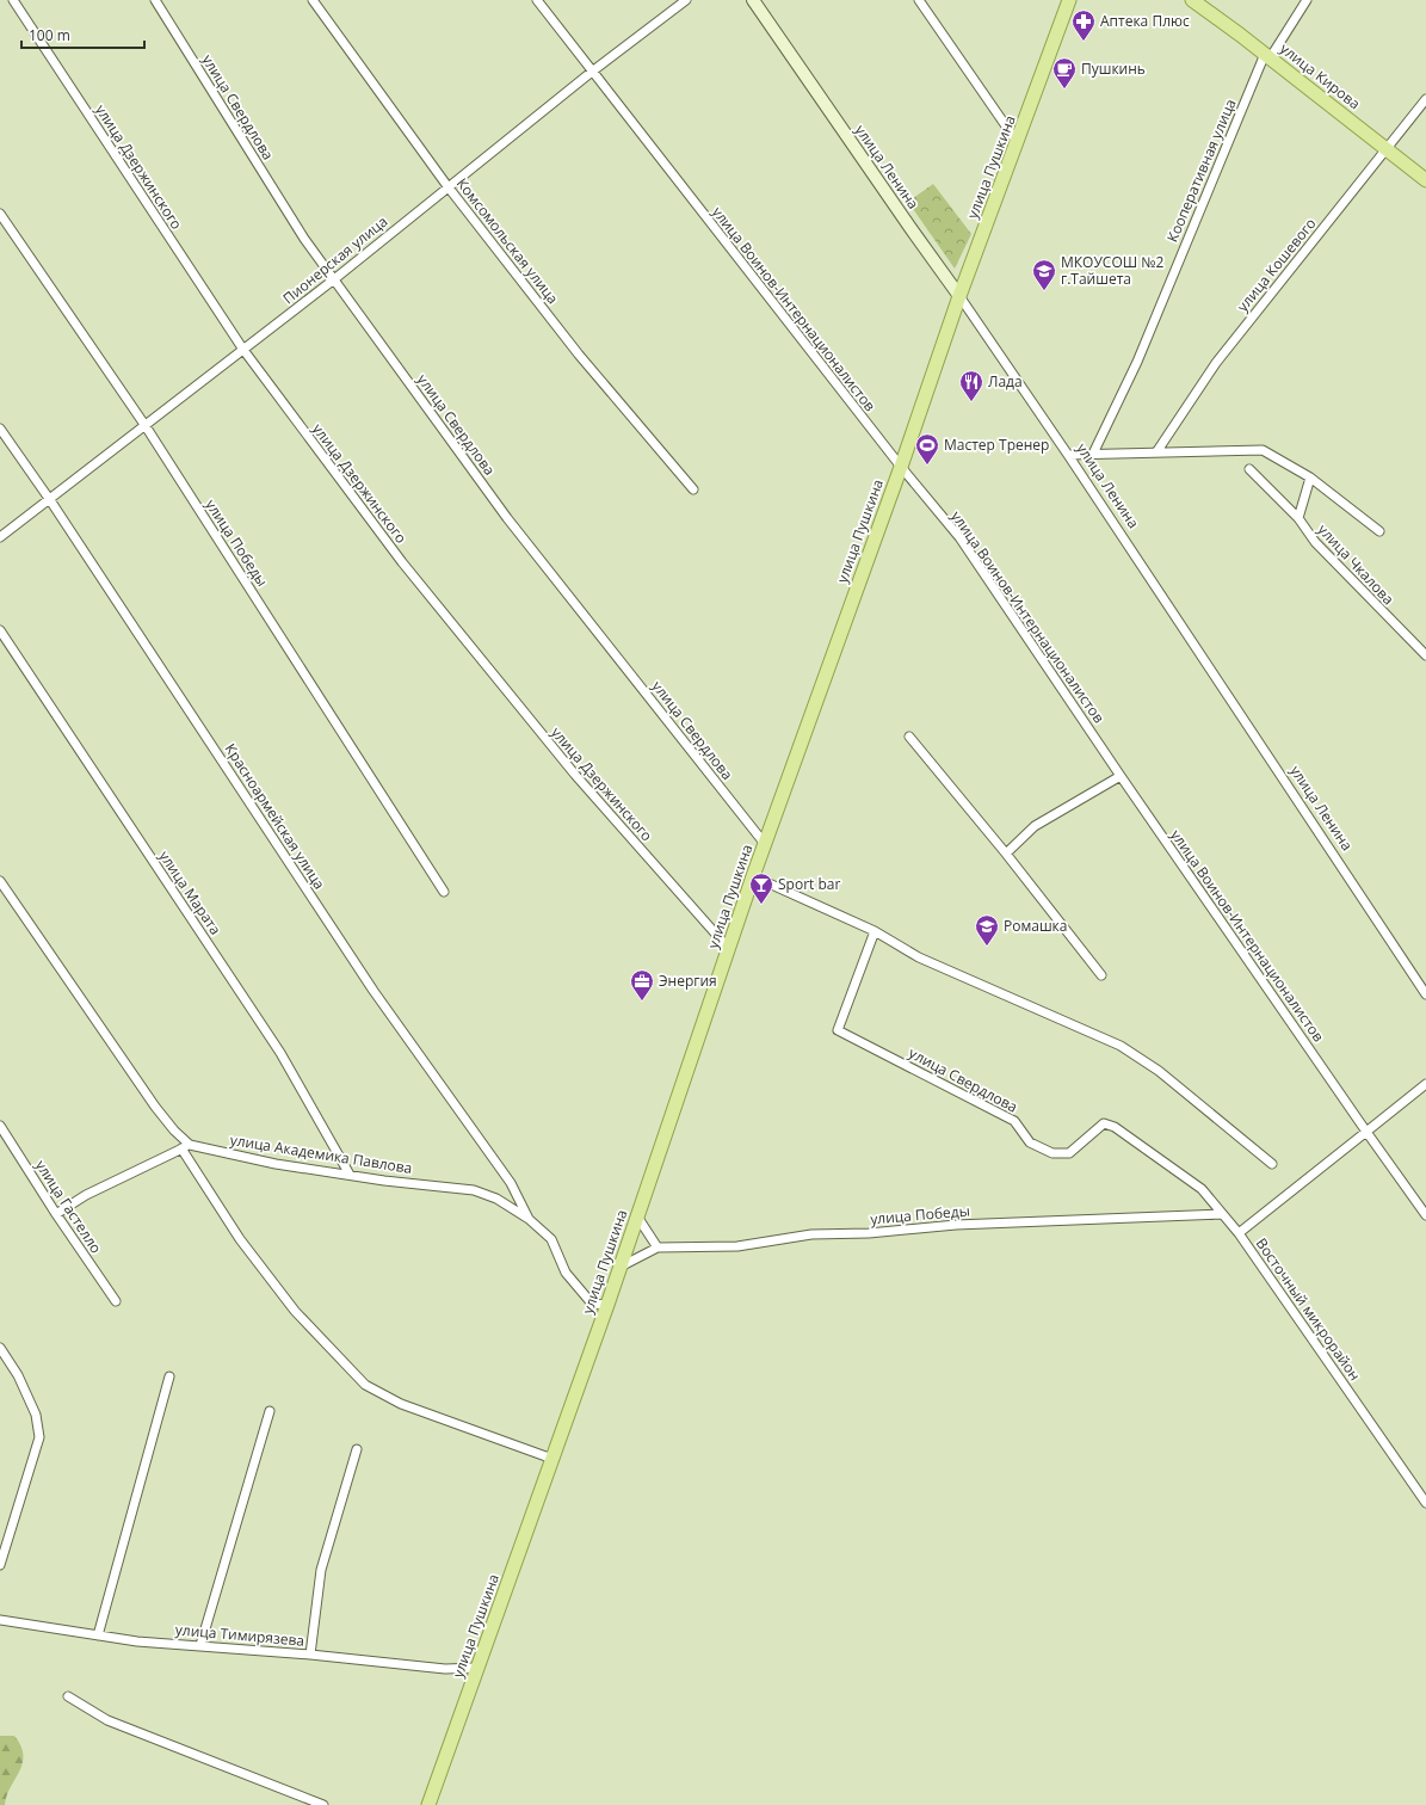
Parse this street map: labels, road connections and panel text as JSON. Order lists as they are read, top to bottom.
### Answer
{
  "streets": {
    "main road": ["улица Кирова", "улица Ленина", "улица Пушкина"],
    "street": [
      "улица Свердлова",
      "улица Дзержинского",
      "Кооперативная улица",
      "Комсомольская улица",
      "Пионерская улица",
      "улица Кошевого",
      "улица Воинов-Интернационалистов",
      "улица Победы",
      "улица Чкалова",
      "Красноармейская улица",
      "улица Марата",
      "улица Академика Павлова",
      "улица Гастелло",
      "Восточный микрорайон",
      "улица Тимирязева"
    ]
  },
  "crossings": [
    ["улица Кирова", "Кооперативная улица"],
    ["улица Кирова", "улица Кошевого"],
    ["улица Свердлова", "улица Пушкина"],
    ["улица Свердлова", "Пионерская улица"],
    ["улица Свердлова", "улица Победы"],
    ["улица Свердлова", "Восточный микрорайон"],
    ["улица Дзержинского", "улица Пушкина"],
    ["улица Дзержинского", "Пионерская улица"],
    ["улица Ленина", "улица Пушкина"],
    ["улица Пушкина", "улица Воинов-Интернационалистов"],
    ["улица Пушкина", "улица Академика Павлова"],
    ["улица Пушкина", "улица Тимирязева"],
    ["Комсомольская улица", "Пионерская улица"],
    ["Пионерская улица", "улица Воинов-Интернационалистов"],
    ["Пионерская улица", "улица Победы"],
    ["Пионерская улица", "Красноармейская улица"],
    ["улица Воинов-Интернационалистов", "Восточный микрорайон"],
    ["Красноармейская улица", "улица Академика Павлова"],
    ["улица Марата", "улица Академика Павлова"]
  ],
  "places": {
    "pharmacy": ["Аптека Плюс"],
    "cafe": ["Пушкинь"],
    "school or university": ["МКОУСОШ №2 г.Тайшета", "Ромашка"],
    "restaurant": ["Лада"],
    "sports": ["Мастер Тренер"],
    "bar": ["Sport bar"],
    "office": ["Энергия"]
  },
  "scale_bar": "100 m"
}
